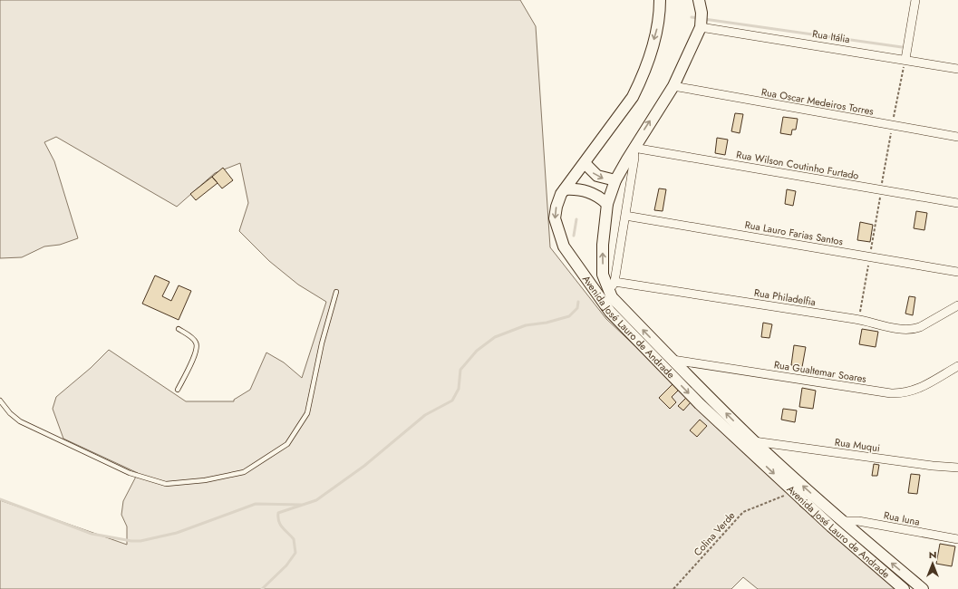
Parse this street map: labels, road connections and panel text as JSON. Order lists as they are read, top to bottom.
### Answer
{
  "streets": {
    "street": [
      "Rua Itália",
      "Rua Oscar Medeiros Torres",
      "Rua Wilson Coutinho Furtado",
      "Rua Lauro Farias Santos",
      "Rua Philadelfia",
      "Avenida José Lauro de Andrade",
      "Rua Gualtemar Soares",
      "Rua Muqui",
      "Rua Iuna"
    ],
    "path": ["Colina Verde"]
  },
  "crossings": [
    ["Rua Itália", "Avenida José Lauro de Andrade"],
    ["Rua Oscar Medeiros Torres", "Avenida José Lauro de Andrade"],
    ["Rua Wilson Coutinho Furtado", "Avenida José Lauro de Andrade"],
    ["Avenida José Lauro de Andrade", "Rua Gualtemar Soares"],
    ["Avenida José Lauro de Andrade", "Rua Muqui"],
    ["Avenida José Lauro de Andrade", "Rua Iuna"],
    ["Avenida José Lauro de Andrade", "Colina Verde"]
  ],
  "north": "top"
}
